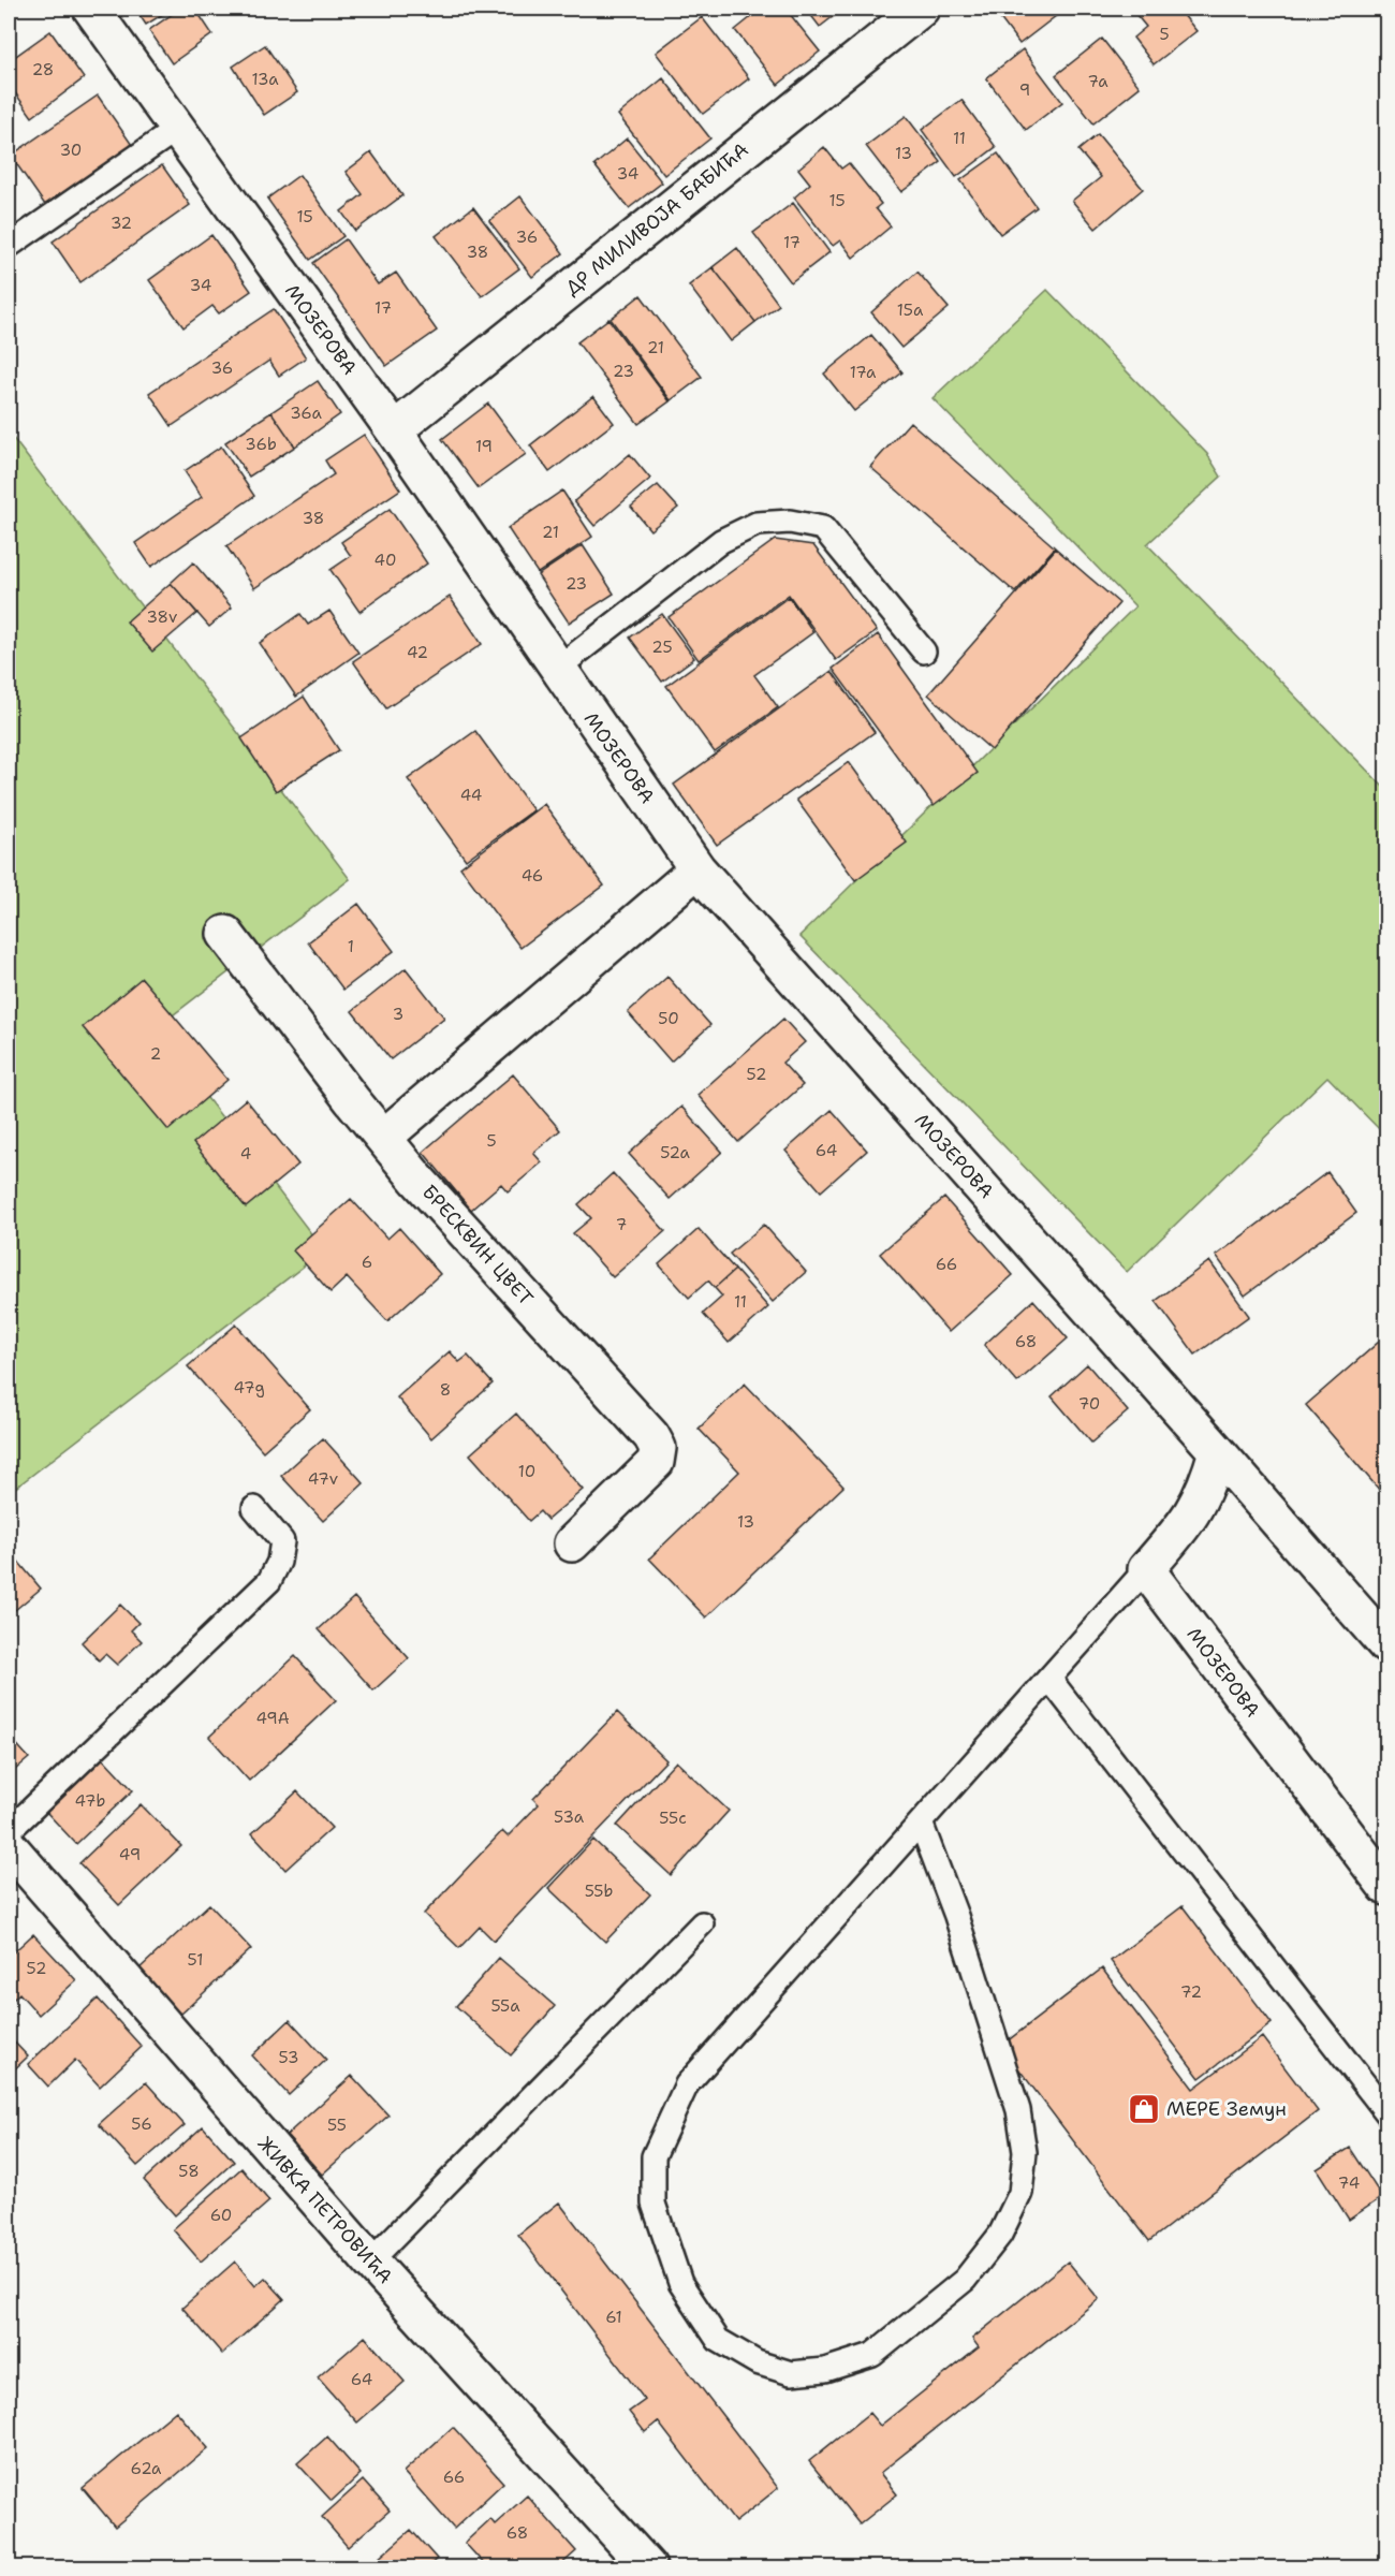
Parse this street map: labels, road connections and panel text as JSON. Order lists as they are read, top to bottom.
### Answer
{
  "streets": {
    "street": [
      "ДР МИЛИВОЈА БАБИЋА",
      "МОЗЕРОВА",
      "БРЕСКВИН ЦВЕТ",
      "ЖИВКА ПЕТРОВИЋА"
    ]
  },
  "crossings": [
    ["ДР МИЛИВОЈА БАБИЋА", "МОЗЕРОВА"]
  ],
  "places": {
    "shop": ["МЕРЕ Земун"]
  },
  "house_numbers": [
    "5",
    "28",
    "13a",
    "7a",
    "9",
    "11",
    "30",
    "13",
    "34",
    "15",
    "15",
    "32",
    "36",
    "17",
    "38",
    "34",
    "17",
    "15a",
    "21",
    "36",
    "23",
    "17a",
    "36a",
    "36b",
    "19",
    "38",
    "21",
    "40",
    "23",
    "38v",
    "25",
    "42",
    "44",
    "46",
    "1",
    "3",
    "50",
    "2",
    "52",
    "5",
    "64",
    "52a",
    "4",
    "7",
    "6",
    "66",
    "11",
    "68",
    "47g",
    "8",
    "70",
    "10",
    "47v",
    "13",
    "49A",
    "47b",
    "53a",
    "55c",
    "49",
    "55b",
    "51",
    "52",
    "72",
    "55a",
    "53",
    "56",
    "55",
    "58",
    "74",
    "60",
    "61",
    "64",
    "62a",
    "66",
    "68"
  ]
}
